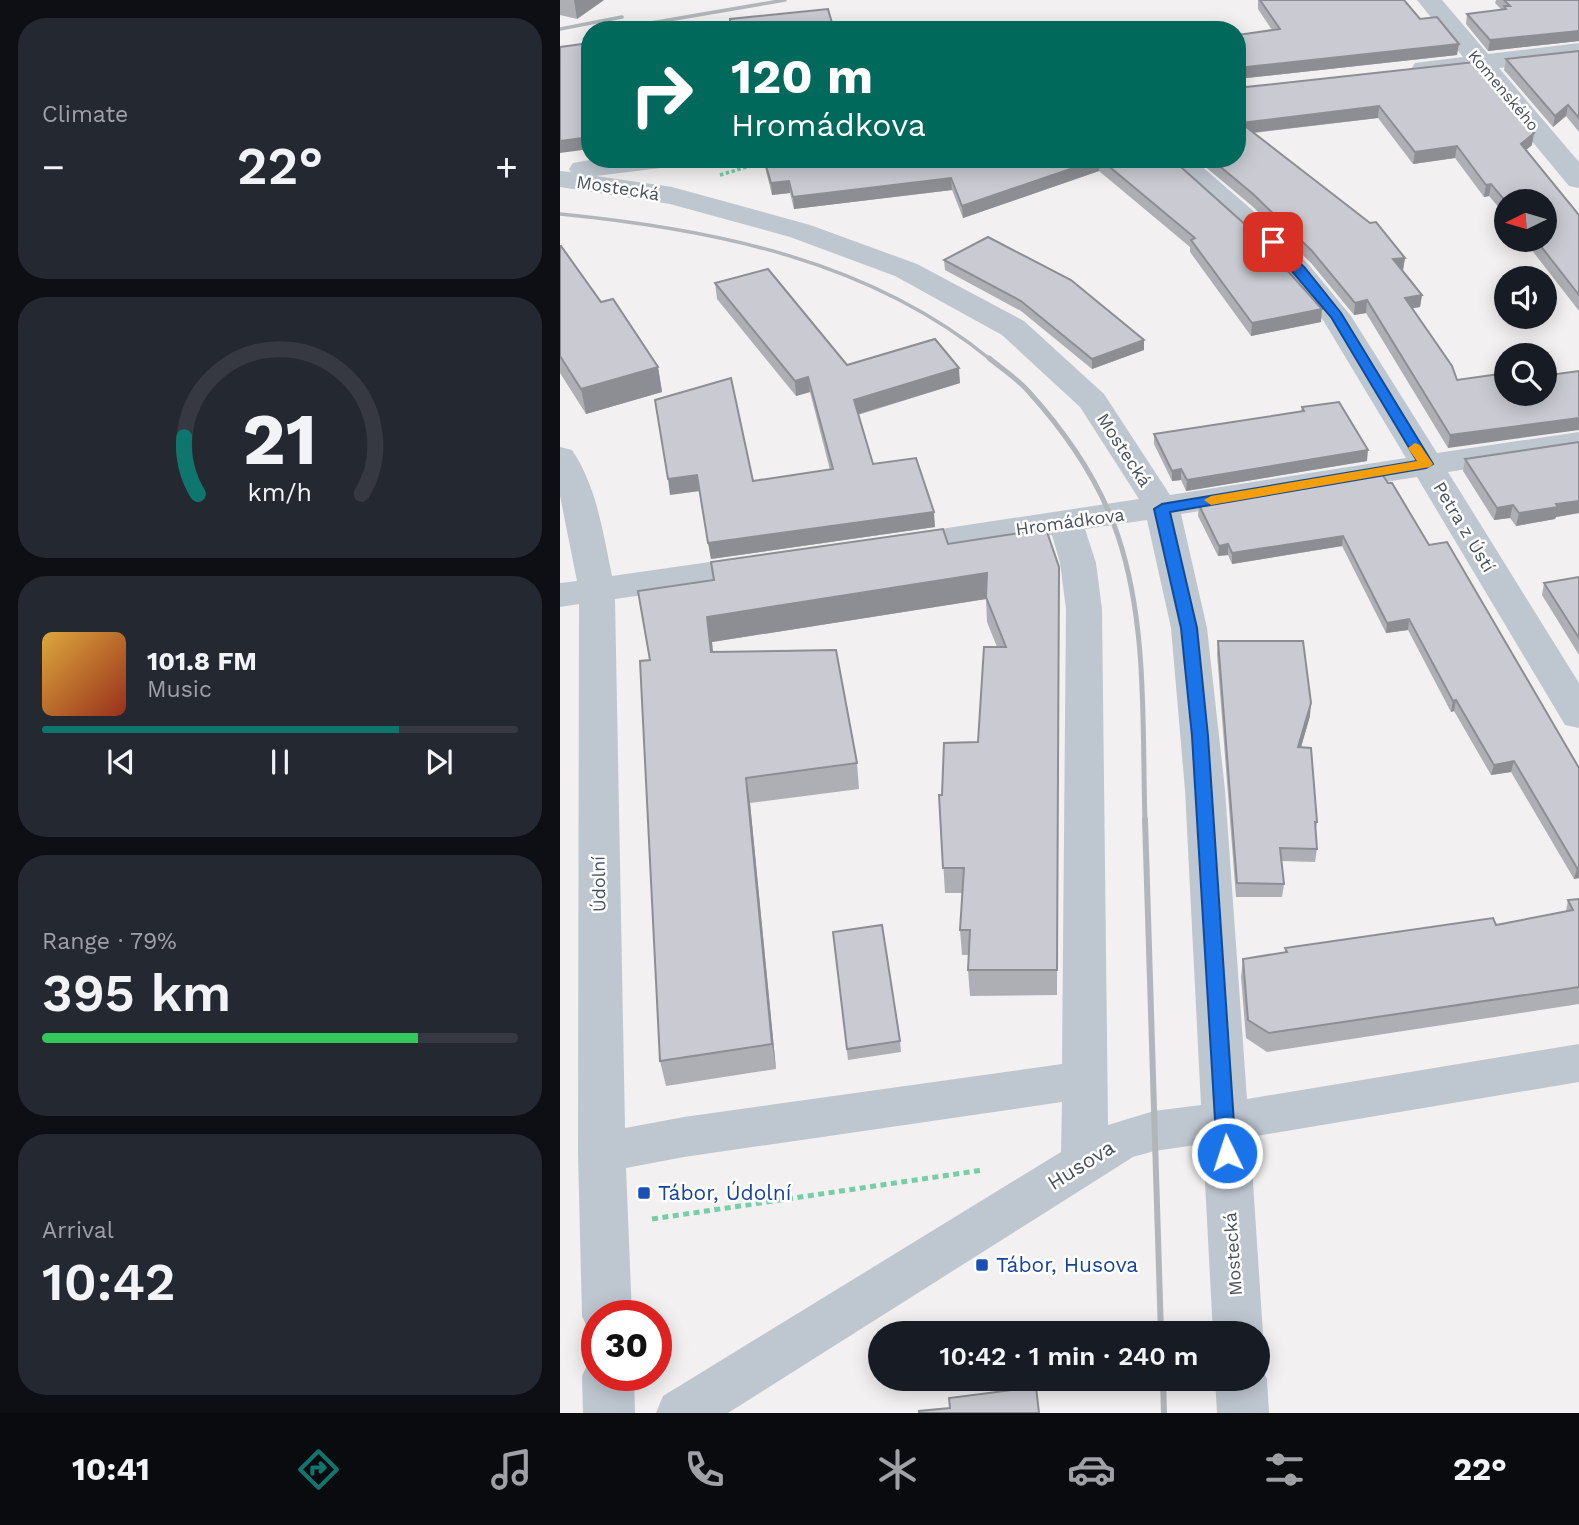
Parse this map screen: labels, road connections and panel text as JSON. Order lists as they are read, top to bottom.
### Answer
{
  "streets": {
    "street": [
      "Komenského",
      "Mostecká",
      "Hromádkova",
      "Petra z Ústí",
      "Údolní",
      "Husova"
    ]
  },
  "crossings": [
    ["Mostecká", "Hromádkova"],
    ["Mostecká", "Husova"],
    ["Hromádkova", "Petra z Ústí"]
  ],
  "places": {
    "transit": ["Tábor, Údolní", "Tábor, Husova"]
  },
  "north": "left",
  "page": {
    "tile": [
      "Climate",
      ["Range · 79%", "395 km"],
      ["Arrival", "10:42"]
    ],
    "turn": ["120 m", "Hromádkova"],
    "heat": ["−", "22°", "+"],
    "song": ["101.8 FM", "Music"],
    "limit": "30",
    "trip": "10:42 · 1 min · 240 m",
    "tabs": ["10:41", "22°"],
    "gauge": ["21", "km/h"]
  }
}
